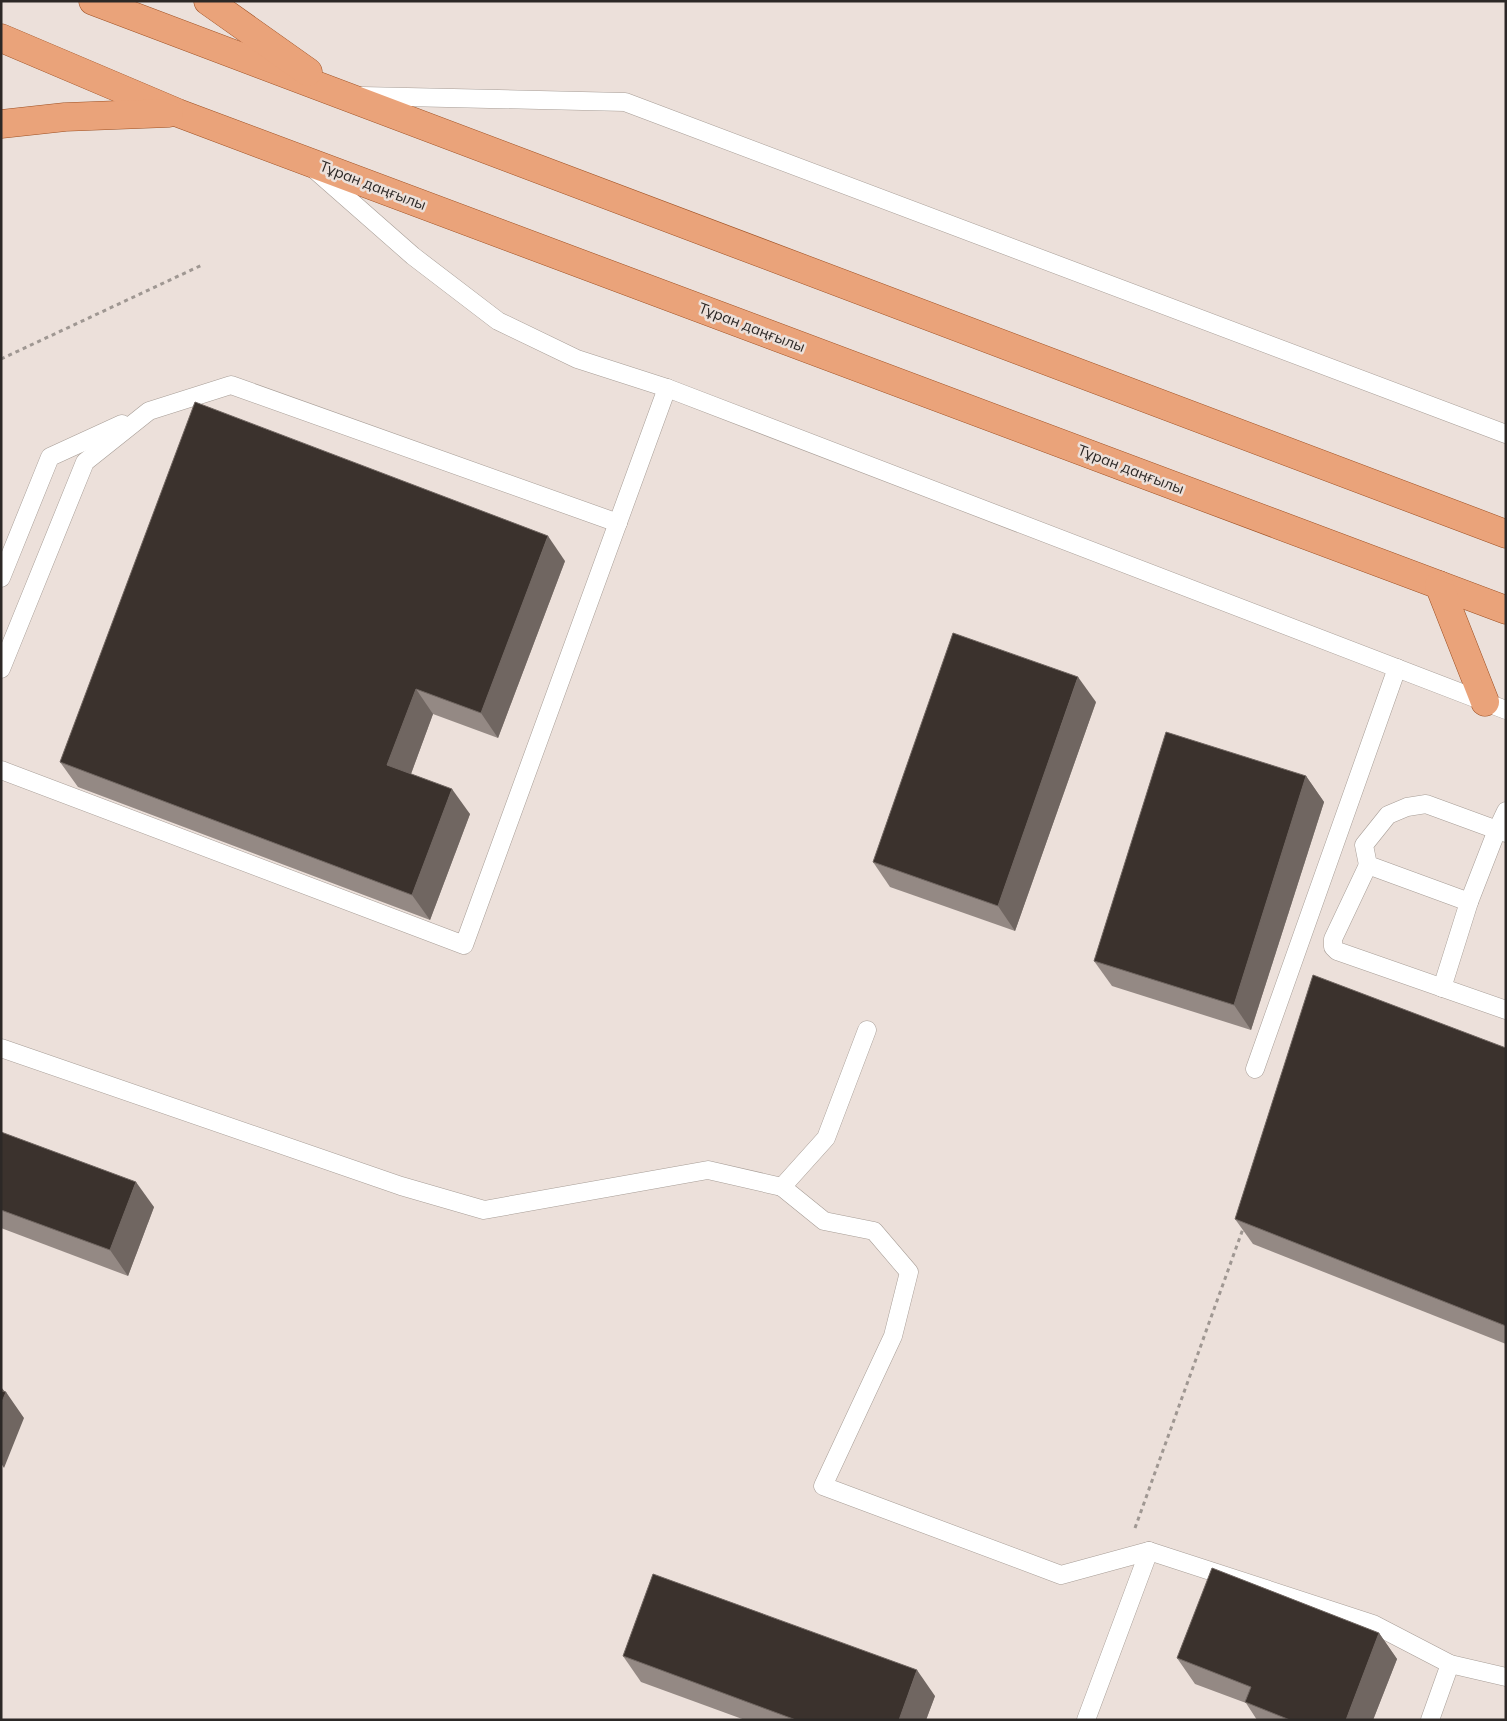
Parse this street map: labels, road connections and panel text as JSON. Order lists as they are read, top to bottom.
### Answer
{
  "streets": {
    "main road": ["Тұран даңғылы"]
  }
}
